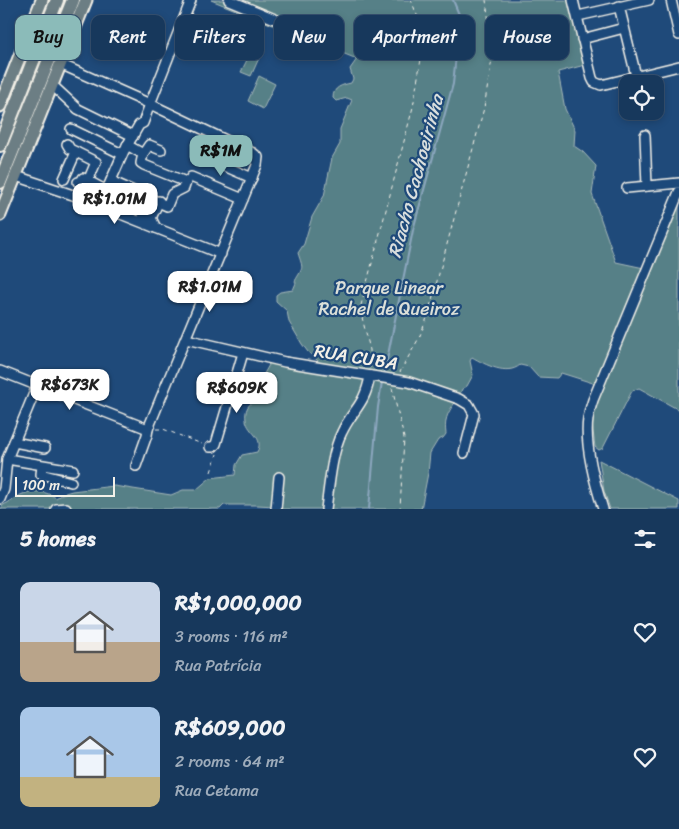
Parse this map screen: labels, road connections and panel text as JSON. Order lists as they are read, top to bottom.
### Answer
{
  "streets": {
    "street": ["RUA CUBA"]
  },
  "water": ["Riacho Cachoeirinha"],
  "parks": ["Parque Linear Rachel de Queiroz"],
  "scale_bar": "100 m",
  "page": {
    "chip": [
      "Buy",
      "Rent",
      "Filters",
      "New",
      "Apartment",
      "House"
    ],
    "price": [
      "R$1M",
      "R$1.01M",
      "R$1.01M",
      "R$673K",
      "R$609K"
    ],
    "scale": "100 m",
    "heading": "5 homes",
    "list": [
      {
        "name": "R$1,000,000",
        "note": "3 rooms · 116 m² · Rua Patrícia"
      },
      {
        "name": "R$609,000",
        "note": "2 rooms · 64 m² · Rua Cetama"
      }
    ]
  }
}
